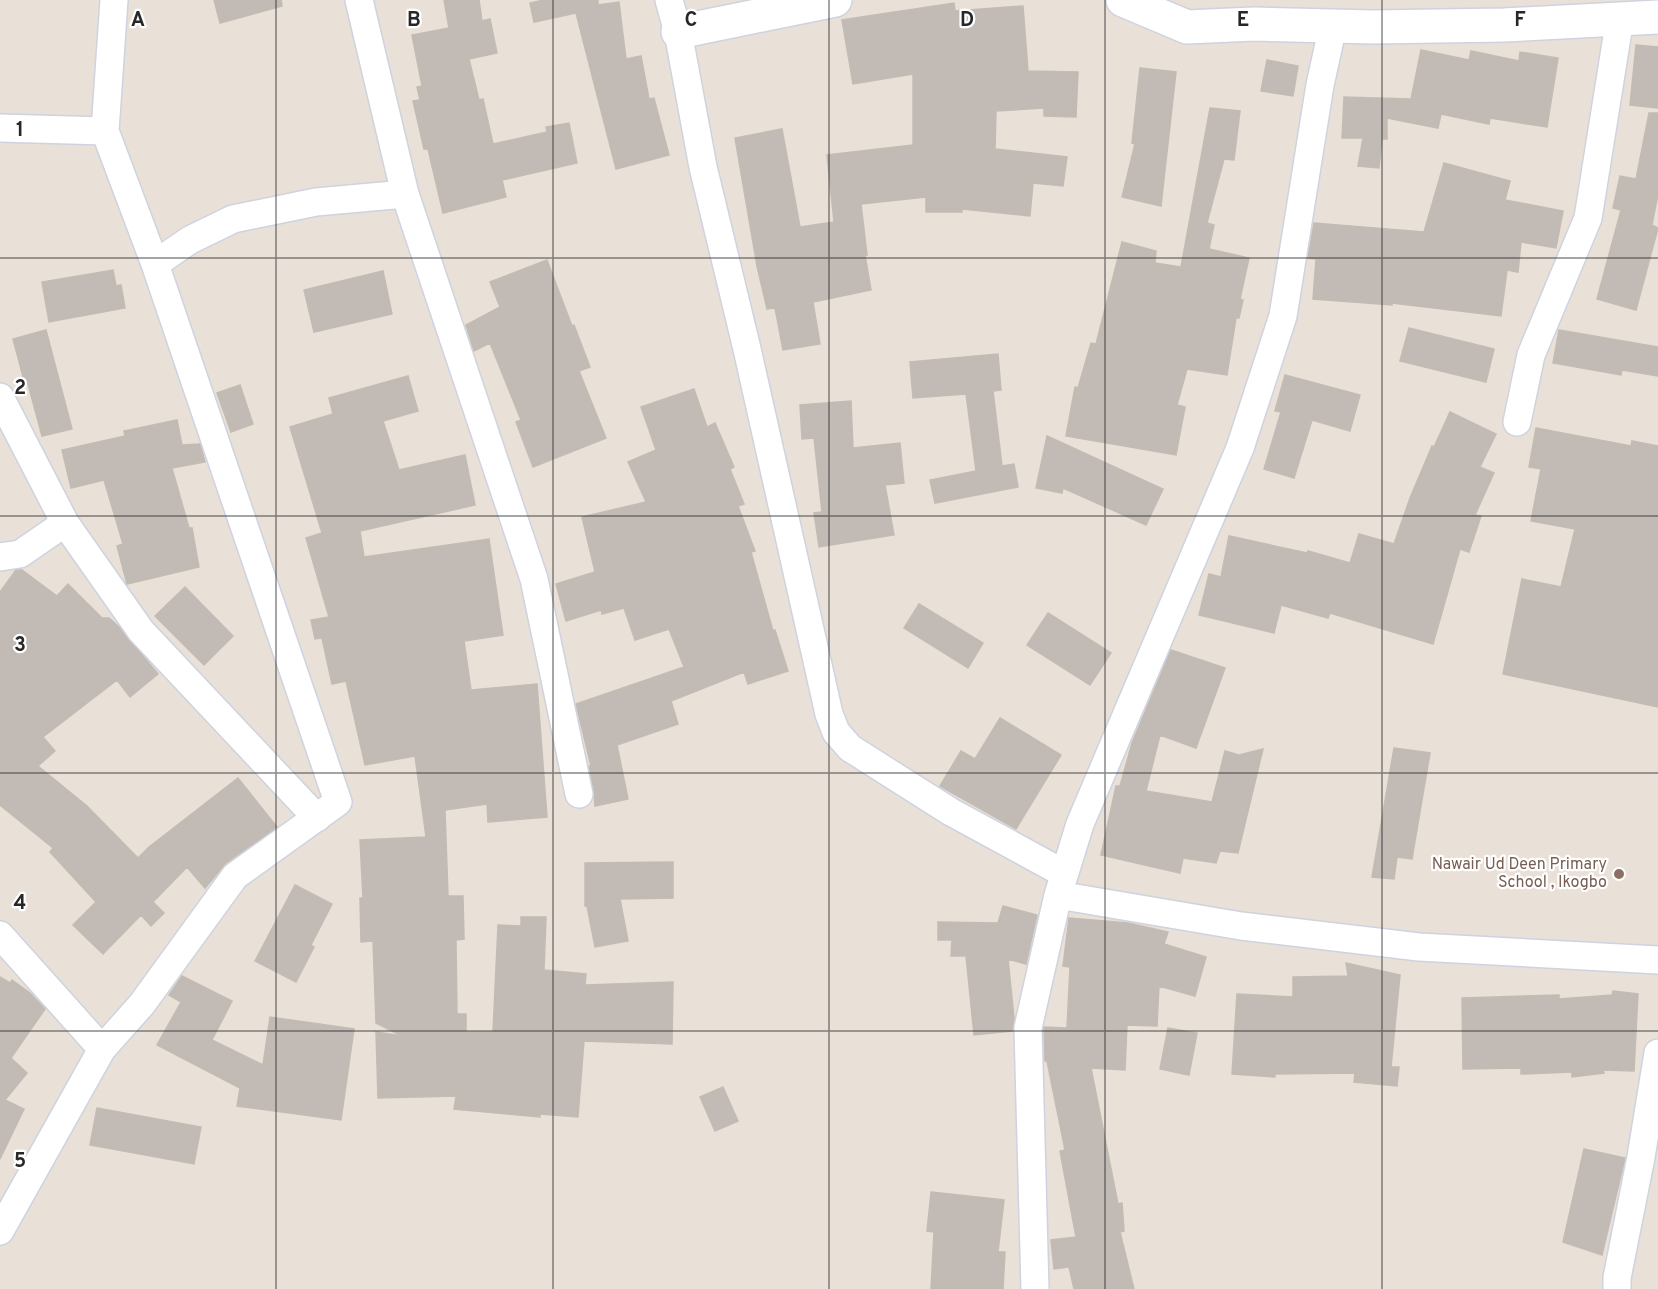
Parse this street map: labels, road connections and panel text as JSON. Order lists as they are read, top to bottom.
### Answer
{
  "places": ["Nawair Ud Deen Primary School , Ikogbo"],
  "grid": {
    "columns": [
      "A",
      "B",
      "C",
      "D",
      "E",
      "F"
    ],
    "rows": [
      "1",
      "2",
      "3",
      "4",
      "5"
    ]
  }
}
